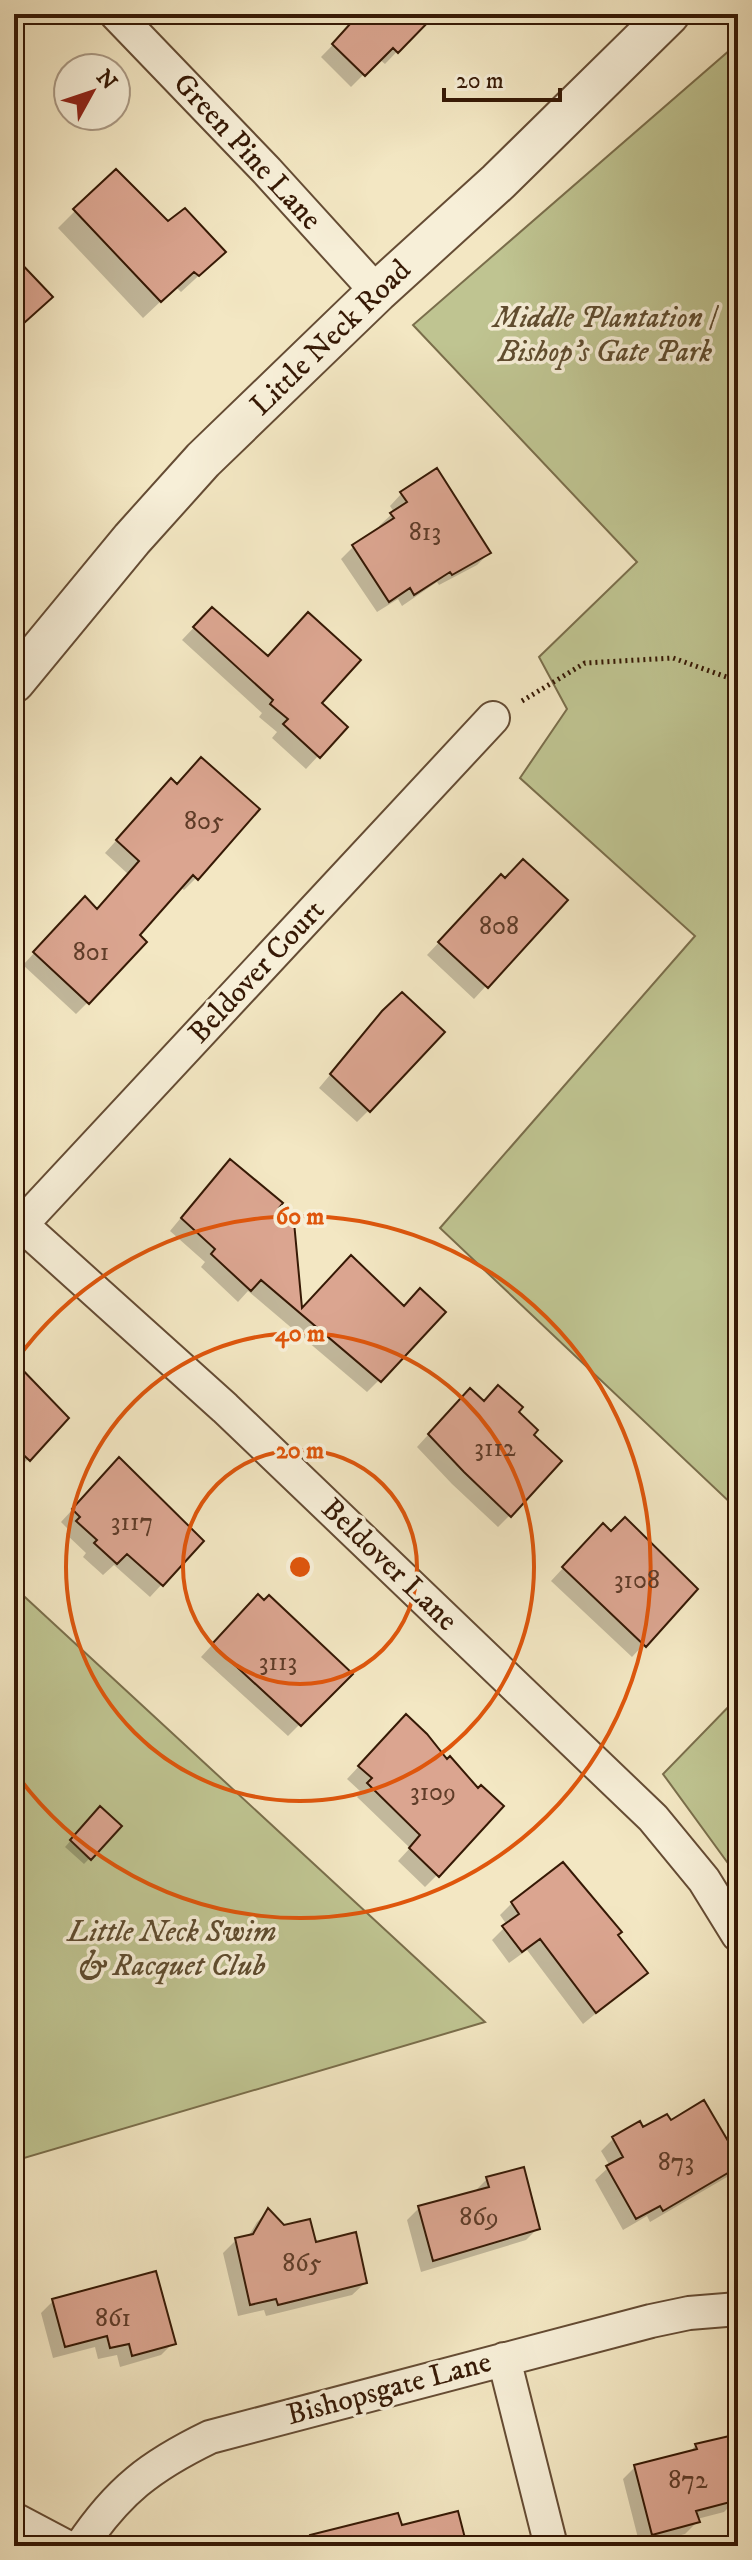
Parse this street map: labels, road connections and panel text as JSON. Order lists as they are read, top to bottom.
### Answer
{
  "streets": {
    "street": [
      "Green Pine Lane",
      "Little Neck Road",
      "Beldover Court",
      "Beldover Lane",
      "Bishopsgate Lane"
    ]
  },
  "crossings": [
    ["Green Pine Lane", "Little Neck Road"],
    ["Beldover Court", "Beldover Lane"]
  ],
  "parks": ["Middle Plantation / Bishop's Gate Park", "Little Neck Swim & Racquet Club"],
  "house_numbers": [
    "813",
    "805",
    "808",
    "801",
    "3112",
    "3117",
    "3108",
    "3113",
    "3109",
    "873",
    "869",
    "865",
    "861",
    "872"
  ],
  "scale_bar": "20 m",
  "north": "top right",
  "rings": ["60 m", "40 m", "20 m"]
}
